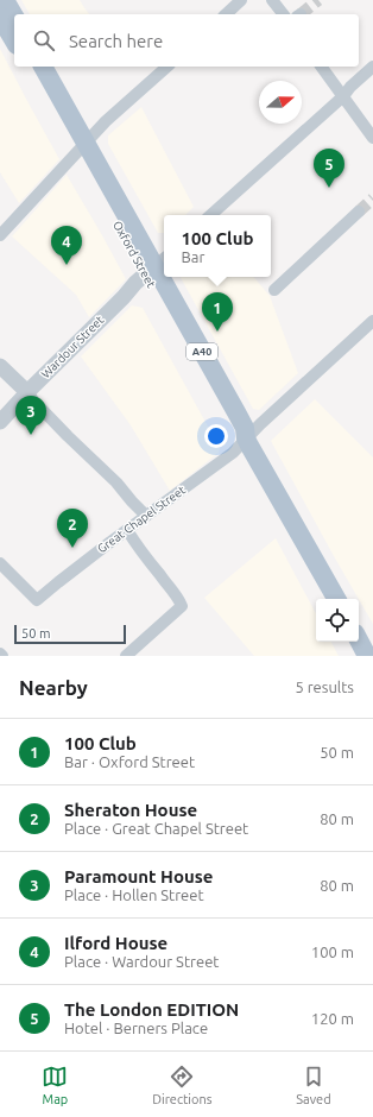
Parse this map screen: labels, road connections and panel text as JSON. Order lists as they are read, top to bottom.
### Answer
{
  "streets": {
    "main road": ["Oxford Street", "A40"],
    "street": ["Wardour Street", "Great Chapel Street"]
  },
  "crossings": [
    ["Oxford Street", "Wardour Street"],
    ["Oxford Street", "Great Chapel Street"]
  ],
  "scale_bar": "50 m",
  "north": "right",
  "page": {
    "search": "Search here",
    "pins": [
      "5",
      "4",
      "1",
      "3",
      "2"
    ],
    "popup": ["100 Club", "Bar"],
    "scale": "50 m",
    "heading": ["Nearby", "5 results"],
    "list": [
      {
        "mark": "1",
        "name": "100 Club",
        "note": "Bar · Oxford Street",
        "value": "50 m"
      },
      {
        "mark": "2",
        "name": "Sheraton House",
        "note": "Place · Great Chapel Street",
        "value": "80 m"
      },
      {
        "mark": "3",
        "name": "Paramount House",
        "note": "Place · Hollen Street",
        "value": "80 m"
      },
      {
        "mark": "4",
        "name": "Ilford House",
        "note": "Place · Wardour Street",
        "value": "100 m"
      },
      {
        "mark": "5",
        "name": "The London EDITION",
        "note": "Hotel · Berners Place",
        "value": "120 m"
      }
    ],
    "nav": ["Map", "Directions", "Saved"]
  }
}
